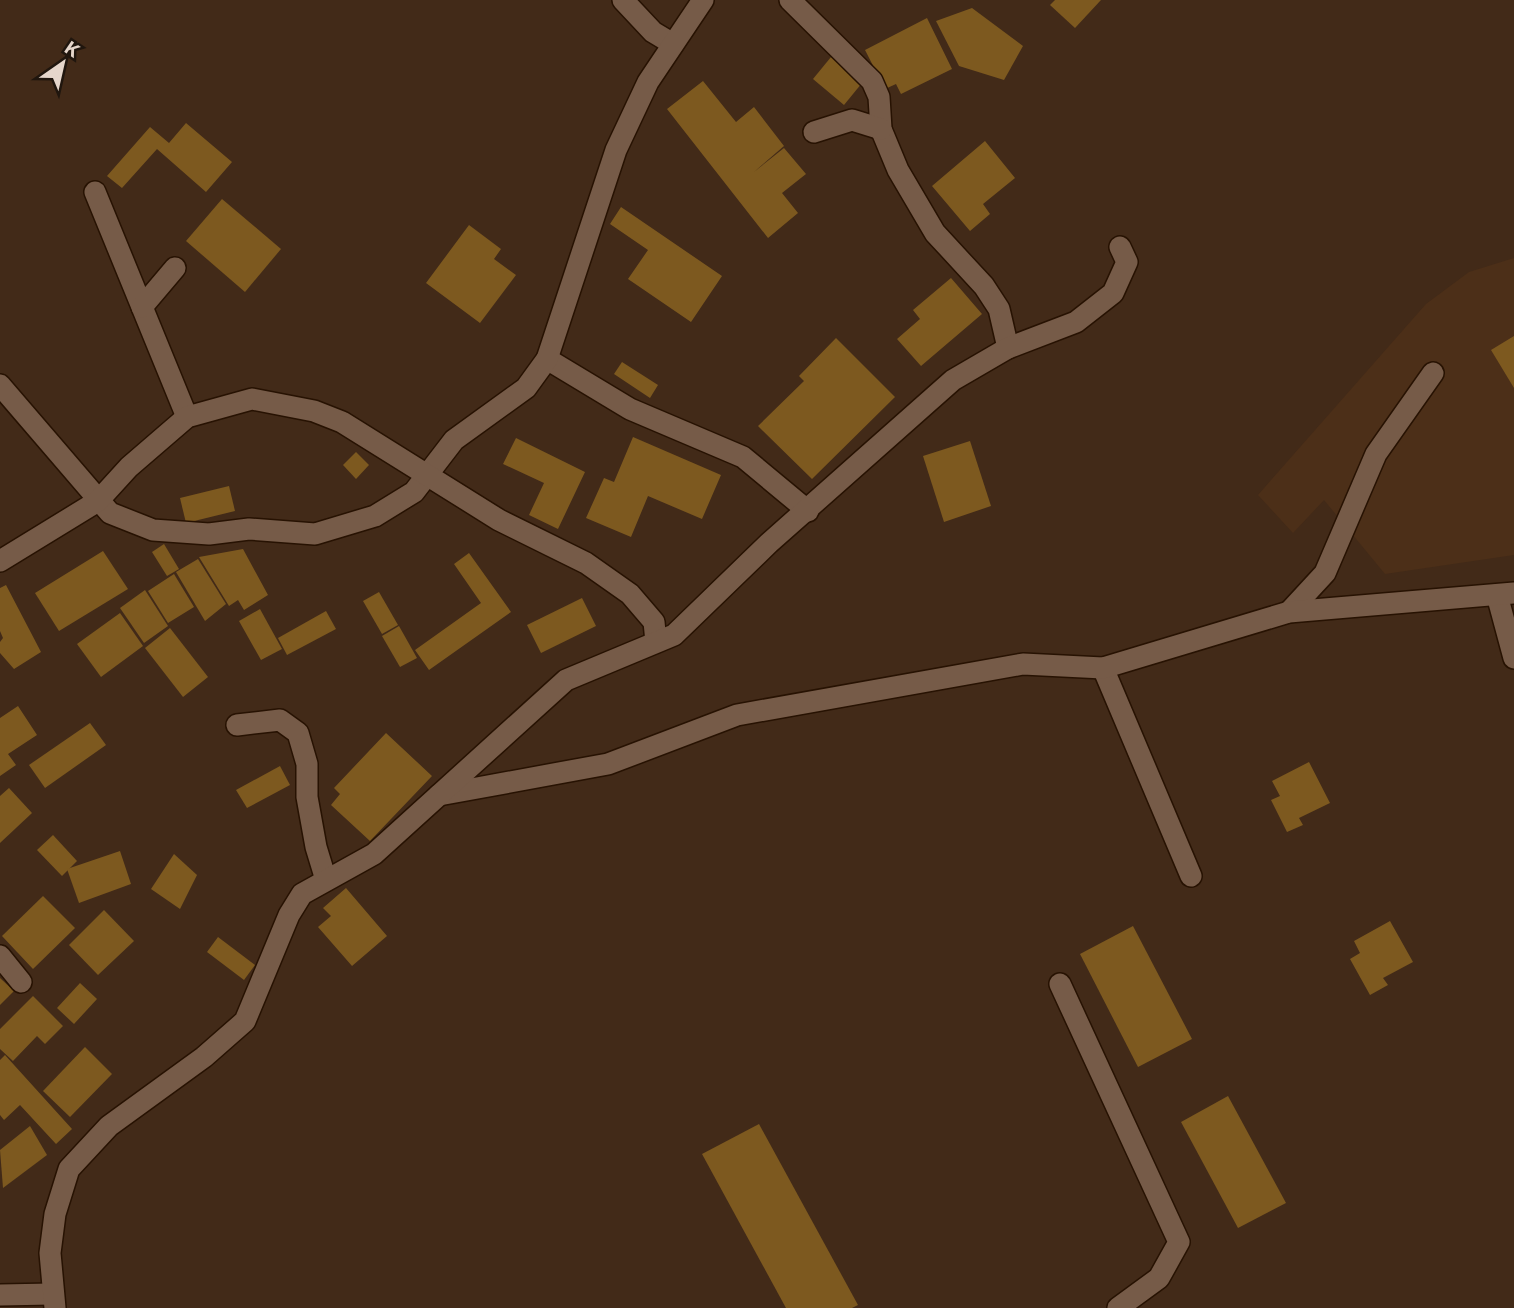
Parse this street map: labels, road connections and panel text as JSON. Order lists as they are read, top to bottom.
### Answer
{
  "north": "top right"
}
